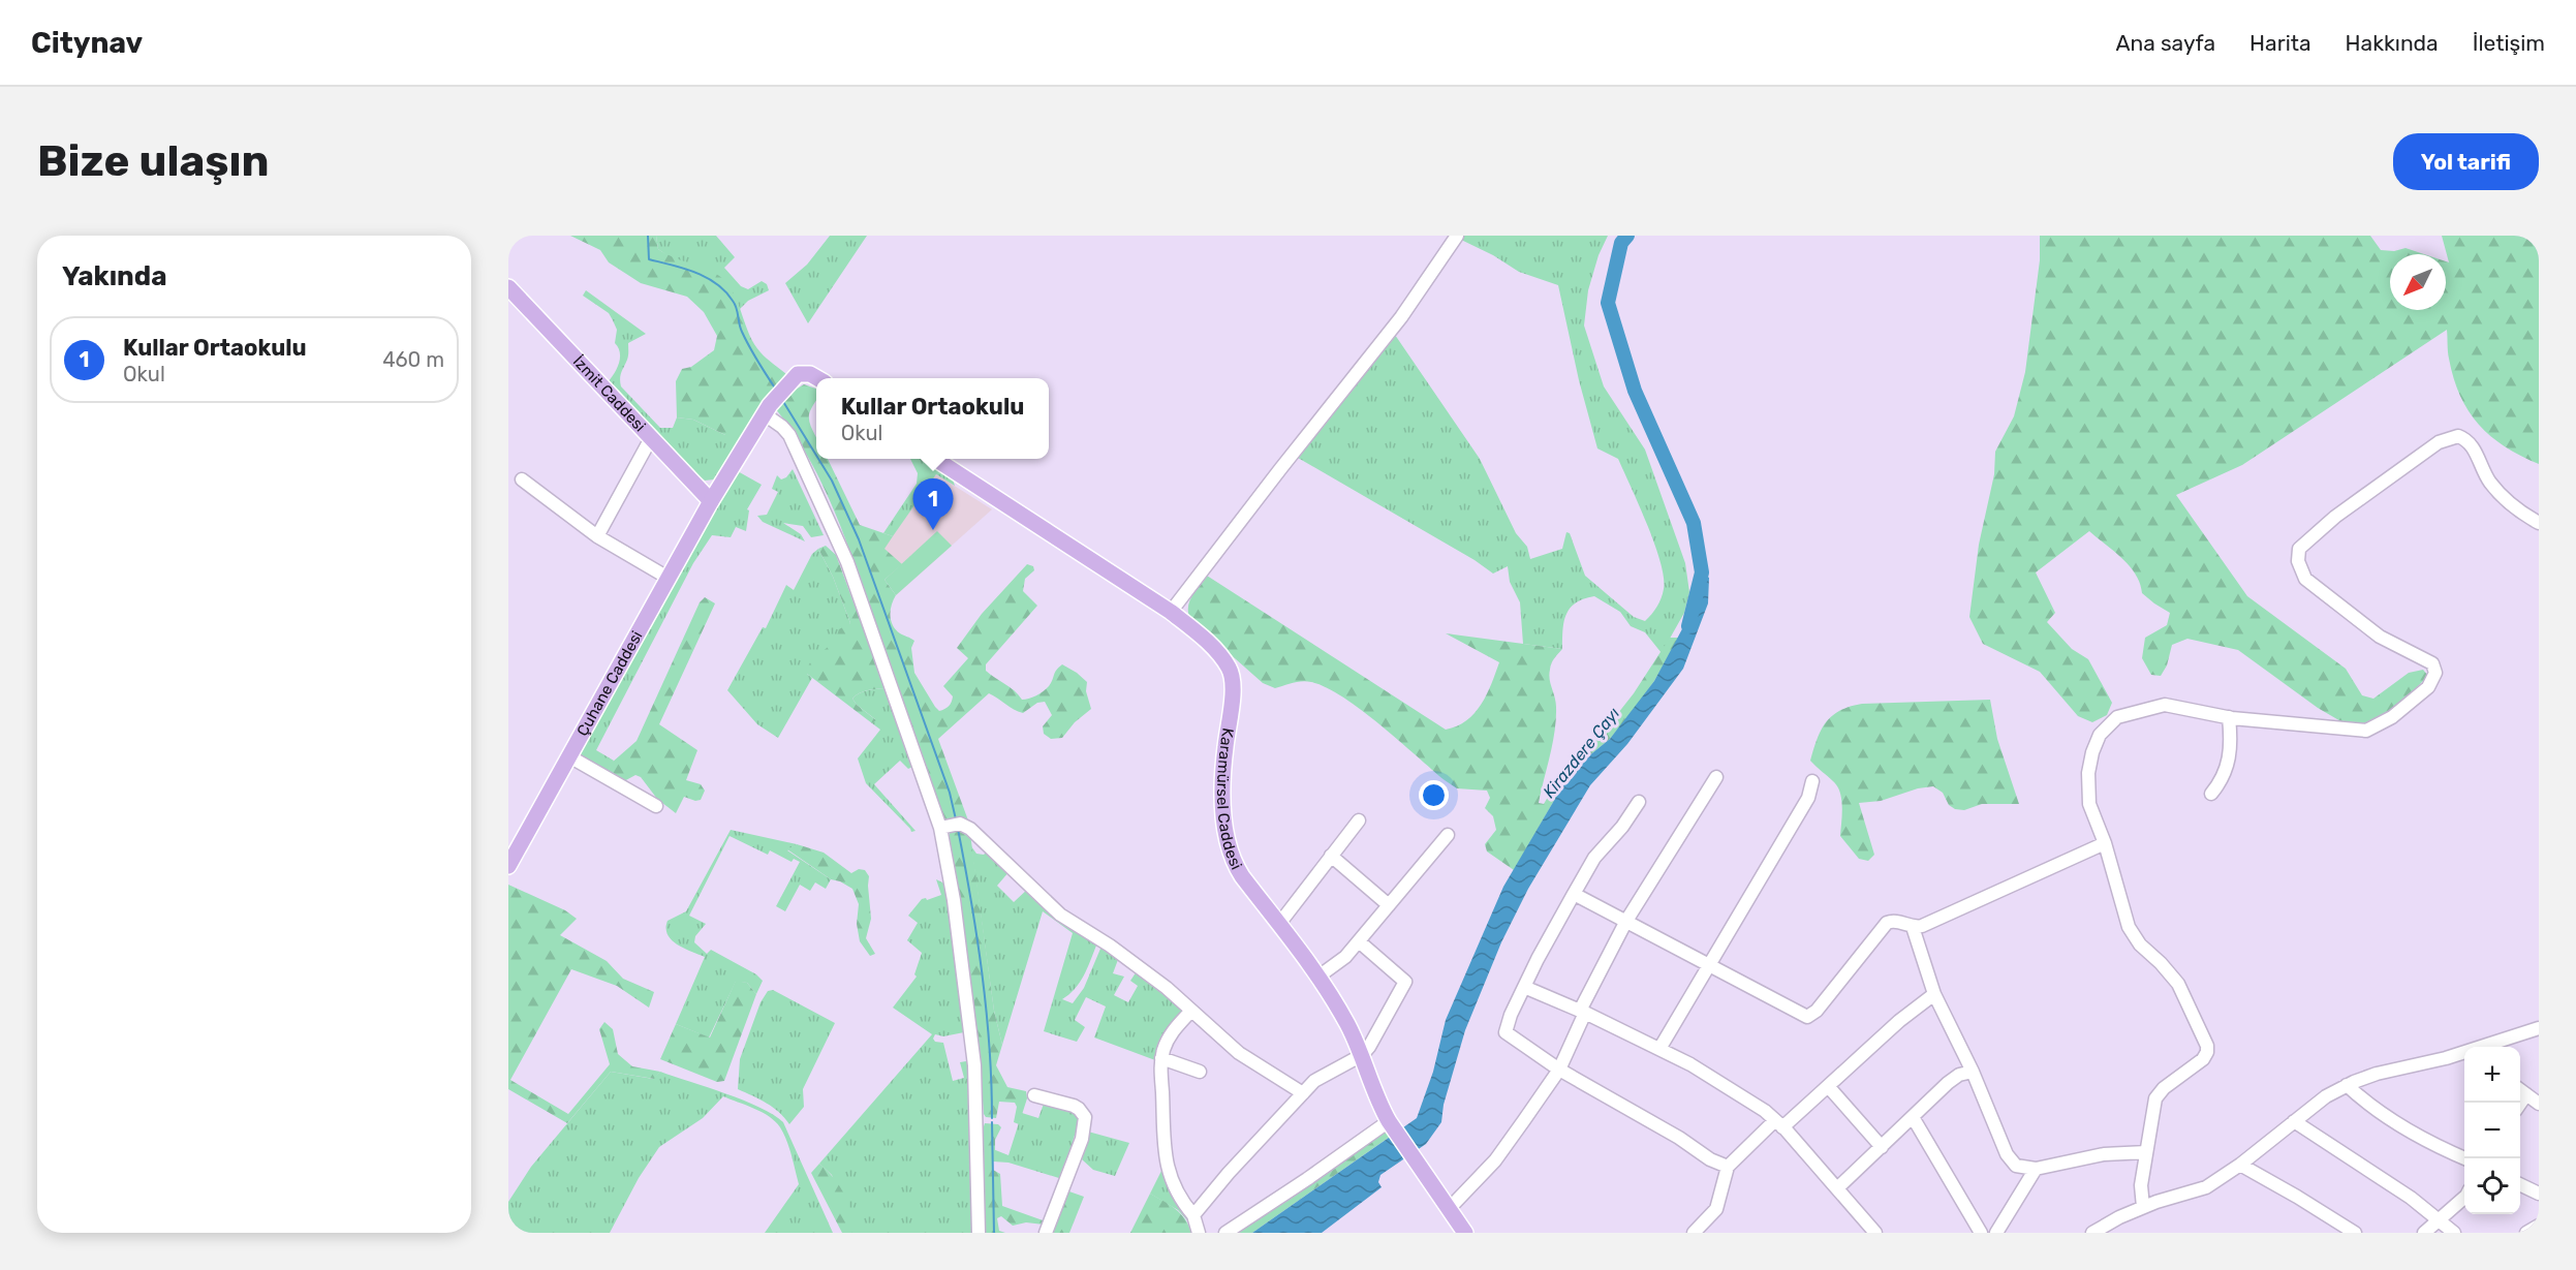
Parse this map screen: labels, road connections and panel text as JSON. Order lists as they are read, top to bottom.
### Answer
{
  "streets": {
    "main road": ["İzmit Caddesi", "Çuhane Caddesi", "Karamürsel Caddesi"]
  },
  "crossings": [
    ["İzmit Caddesi", "Çuhane Caddesi"]
  ],
  "water": ["Kirazdere Çayı"],
  "north": "bottom left",
  "page": {
    "header": "Citynav",
    "nav": [
      "Ana sayfa",
      "Harita",
      "Hakkında",
      "İletişim"
    ],
    "buttons": "Yol tarifi",
    "title": "Bize ulaşın",
    "heading": "Yakında",
    "list": [
      {
        "mark": "1",
        "name": "Kullar Ortaokulu",
        "note": "Okul",
        "value": "460 m"
      }
    ],
    "popup": ["Kullar Ortaokulu", "Okul"],
    "pins": "1",
    "map_buttons": ["+", "−"]
  }
}
